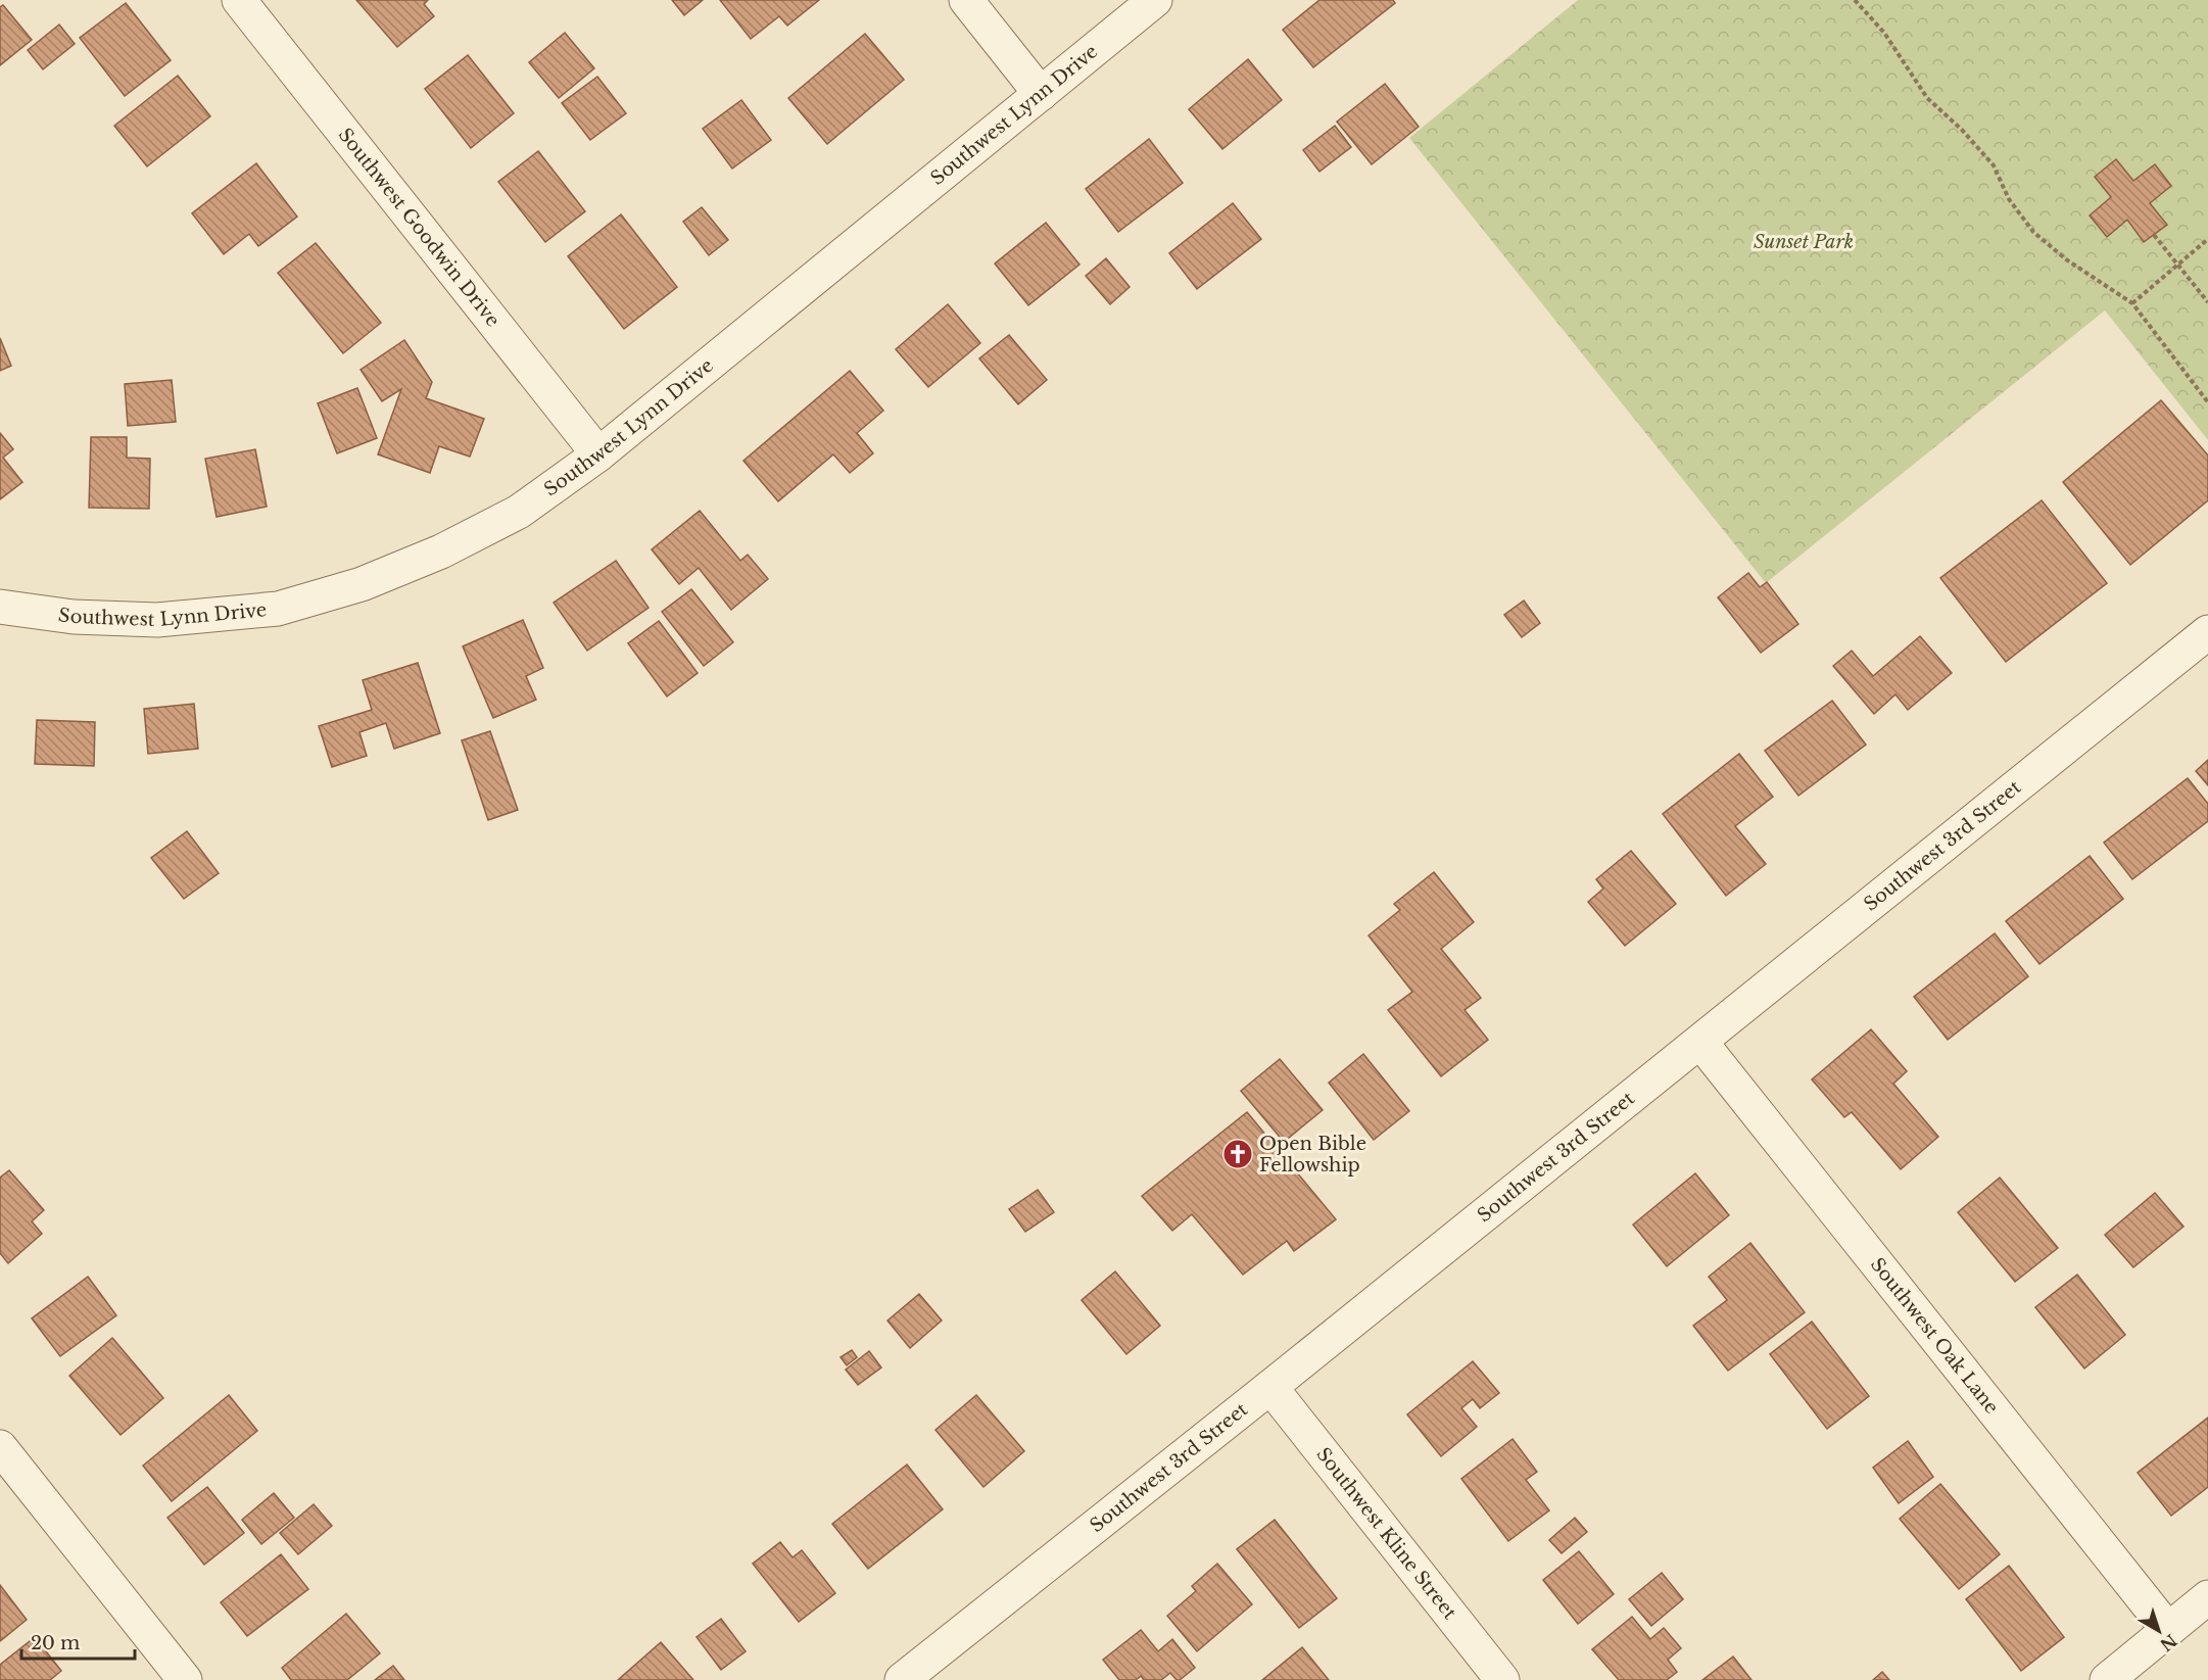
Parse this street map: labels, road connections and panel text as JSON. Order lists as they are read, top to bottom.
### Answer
{
  "streets": {
    "street": [
      "Southwest Lynn Drive",
      "Southwest Goodwin Drive",
      "Southwest 3rd Street",
      "Southwest Oak Lane",
      "Southwest Kline Street"
    ]
  },
  "crossings": [
    ["Southwest Lynn Drive", "Southwest Goodwin Drive"],
    ["Southwest 3rd Street", "Southwest Oak Lane"],
    ["Southwest 3rd Street", "Southwest Kline Street"]
  ],
  "parks": ["Sunset Park"],
  "places": {
    "church": ["Open Bible Fellowship"]
  },
  "scale_bar": "20 m",
  "north": "bottom right"
}
